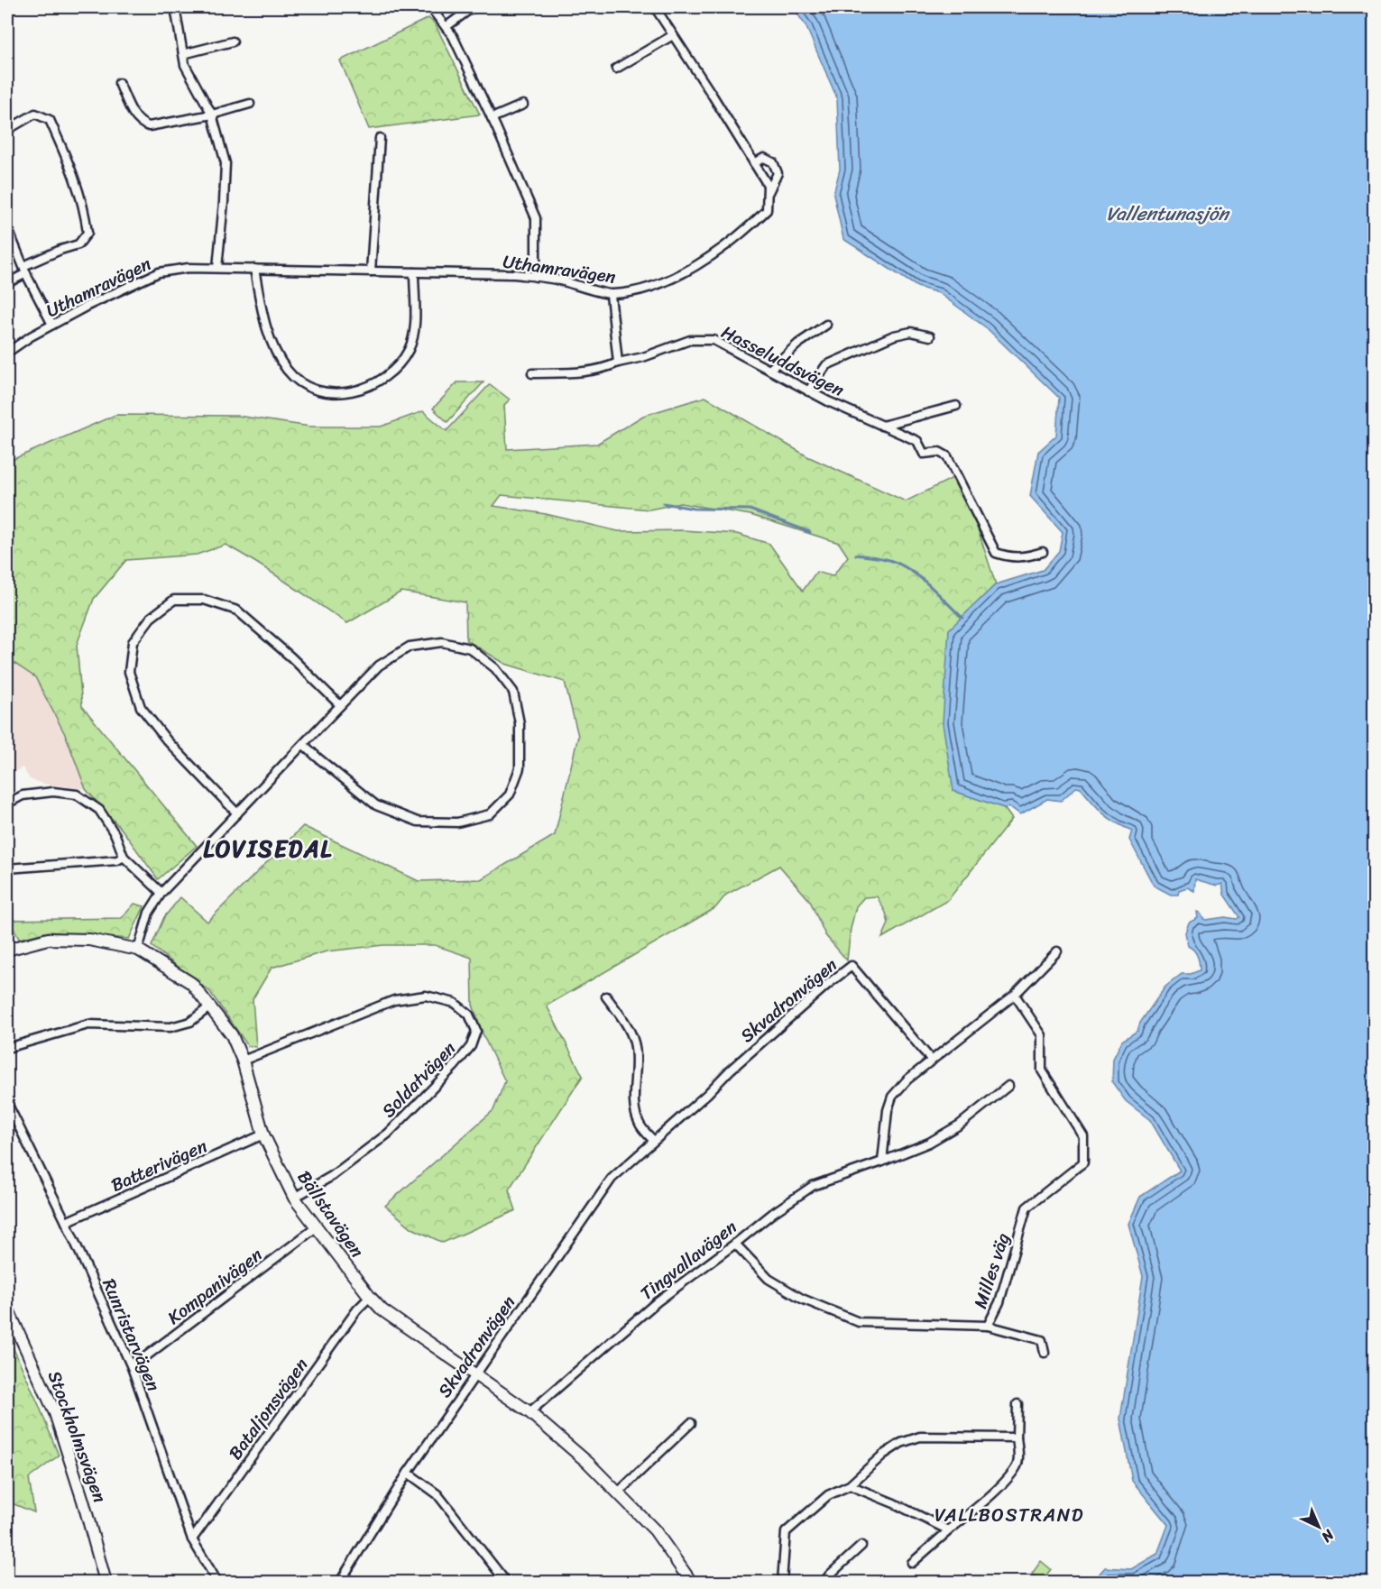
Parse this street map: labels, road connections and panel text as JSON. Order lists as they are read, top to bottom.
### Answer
{
  "streets": {
    "street": [
      "Uthamravägen",
      "Hasseluddsvägen",
      "Skvadronvägen",
      "Soldatvägen",
      "Batterivägen",
      "Bällstavägen",
      "Tingvallavägen",
      "Milles väg",
      "Kompanivägen",
      "Runristarvägen",
      "Bataljonsvägen",
      "Stockholmsvägen"
    ]
  },
  "crossings": [
    ["Skvadronvägen", "Bällstavägen"],
    ["Soldatvägen", "Bällstavägen"],
    ["Batterivägen", "Bällstavägen"],
    ["Batterivägen", "Runristarvägen"],
    ["Bällstavägen", "Tingvallavägen"],
    ["Bällstavägen", "Kompanivägen"],
    ["Bällstavägen", "Bataljonsvägen"],
    ["Tingvallavägen", "Milles väg"],
    ["Kompanivägen", "Runristarvägen"],
    ["Runristarvägen", "Bataljonsvägen"]
  ],
  "districts": ["LOVISEDAL", "VALLBOSTRAND"],
  "water": ["Vallentunasjön"],
  "north": "bottom right"
}
